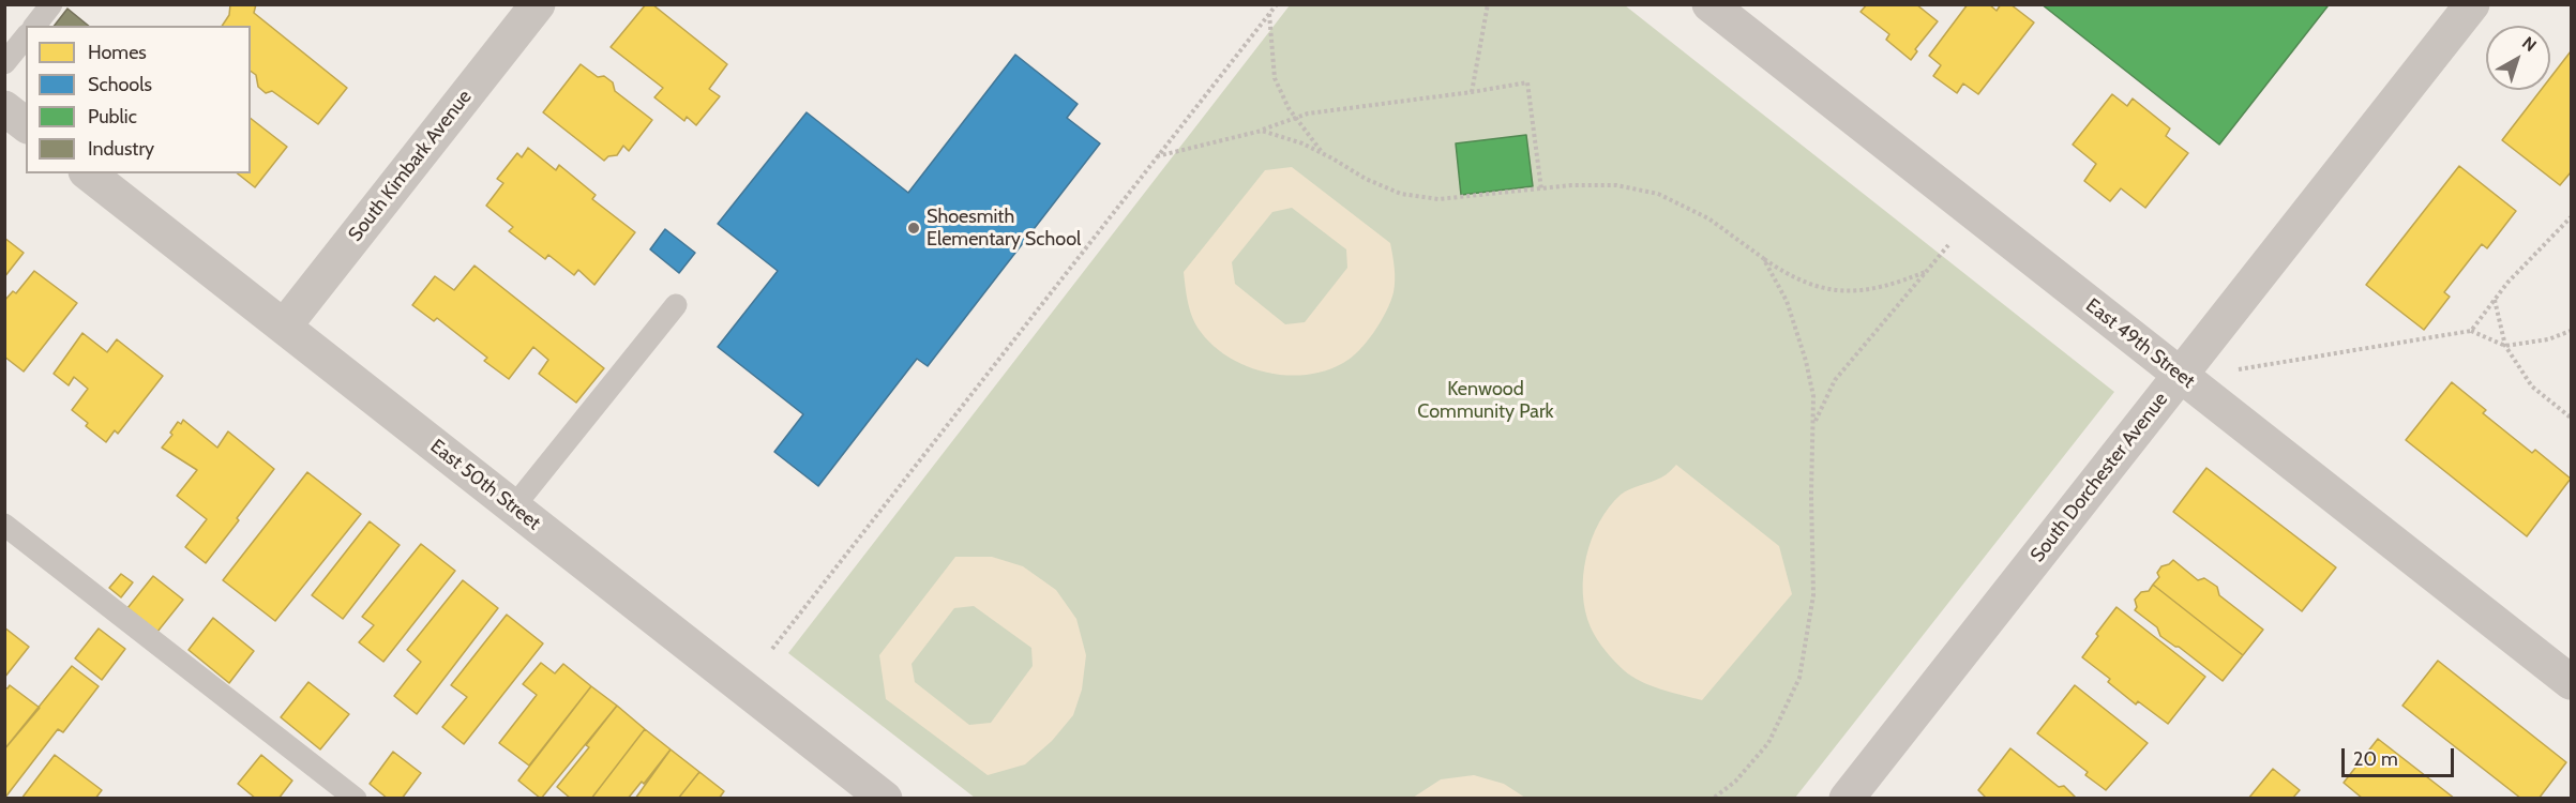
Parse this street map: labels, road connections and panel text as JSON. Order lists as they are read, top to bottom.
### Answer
{
  "streets": {
    "street": [
      "South Kimbark Avenue",
      "East 49th Street",
      "South Dorchester Avenue",
      "East 50th Street"
    ]
  },
  "crossings": [
    ["South Kimbark Avenue", "East 50th Street"],
    ["East 49th Street", "South Dorchester Avenue"]
  ],
  "parks": ["Kenwood Community Park"],
  "places": ["Shoesmith Elementary School"],
  "legend": [
    "Homes",
    "Schools",
    "Public",
    "Industry"
  ],
  "scale_bar": "20 m",
  "north": "top right"
}
